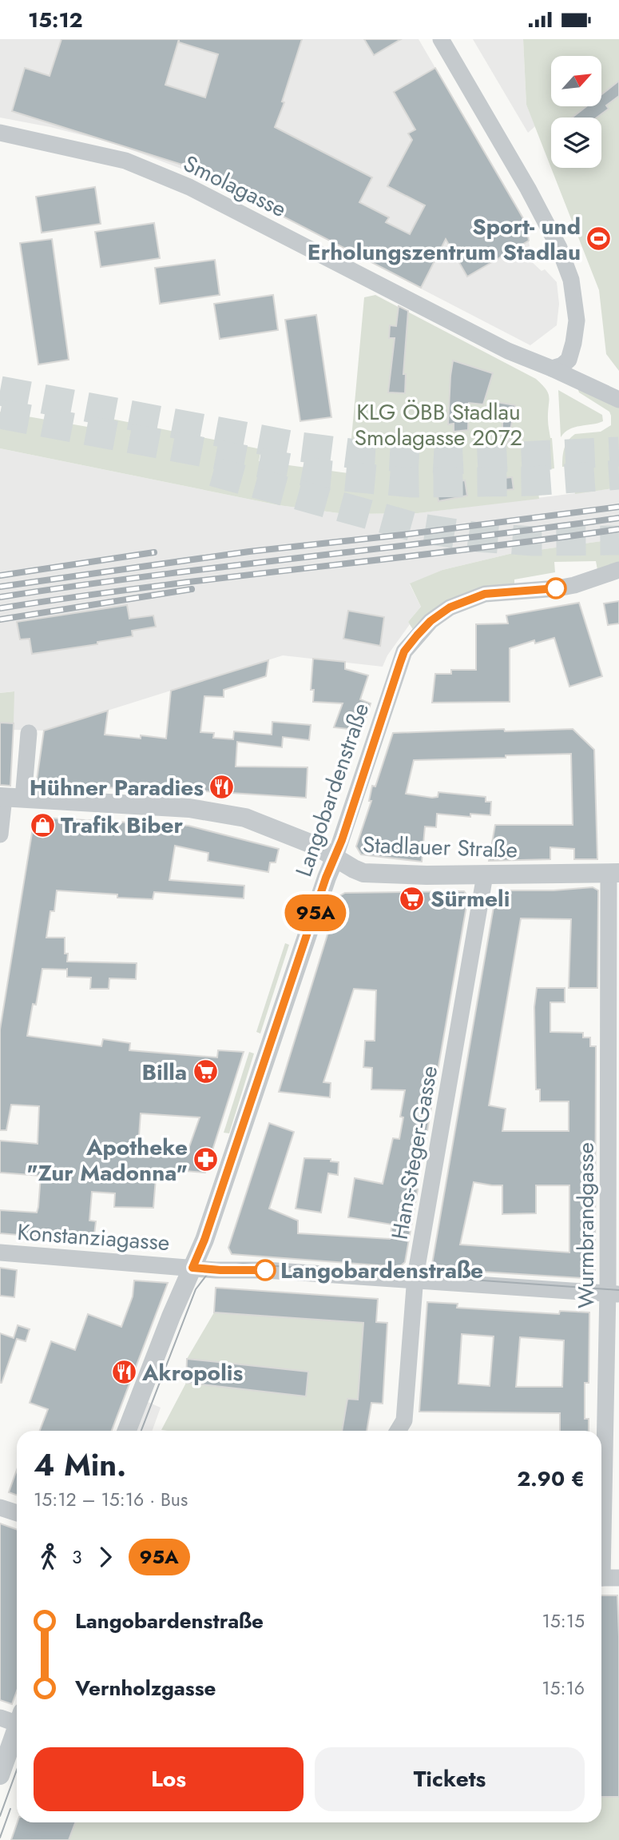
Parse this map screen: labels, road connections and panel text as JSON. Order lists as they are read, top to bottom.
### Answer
{
  "streets": {
    "street": [
      "Smolagasse",
      "Langobardenstraße",
      "Stadlauer Straße",
      "Hans-Steger-Gasse",
      "Wurmbrandgasse",
      "Konstanziagasse"
    ]
  },
  "crossings": [
    ["Langobardenstraße", "Stadlauer Straße"],
    ["Langobardenstraße", "Konstanziagasse"],
    ["Stadlauer Straße", "Hans-Steger-Gasse"],
    ["Stadlauer Straße", "Wurmbrandgasse"],
    ["Hans-Steger-Gasse", "Konstanziagasse"],
    ["Wurmbrandgasse", "Konstanziagasse"]
  ],
  "parks": ["KLG ÖBB Stadlau Smolagasse 2072"],
  "places": {
    "sports": ["Sport- und Erholungszentrum Stadlau"],
    "restaurant": ["Hühner Paradies", "Akropolis"],
    "shop": ["Trafik Biber"],
    "supermarket": ["Sürmeli", "Billa"],
    "pharmacy": ["Apotheke \"Zur Madonna\""],
    "other": ["Langobardenstraße"]
  },
  "lines": ["bus line 95A"],
  "north": "top right",
  "page": {
    "status": "15:12",
    "on_map": "95A",
    "heading": ["4 Min.", "15:12 – 15:16 · Bus", "2.90 €"],
    "legs": ["3", "95A"],
    "list": [
      {
        "name": "Langobardenstraße",
        "value": "15:15"
      },
      {
        "name": "Vernholzgasse",
        "value": "15:16"
      }
    ],
    "buttons": ["Los", "Tickets"]
  }
}
